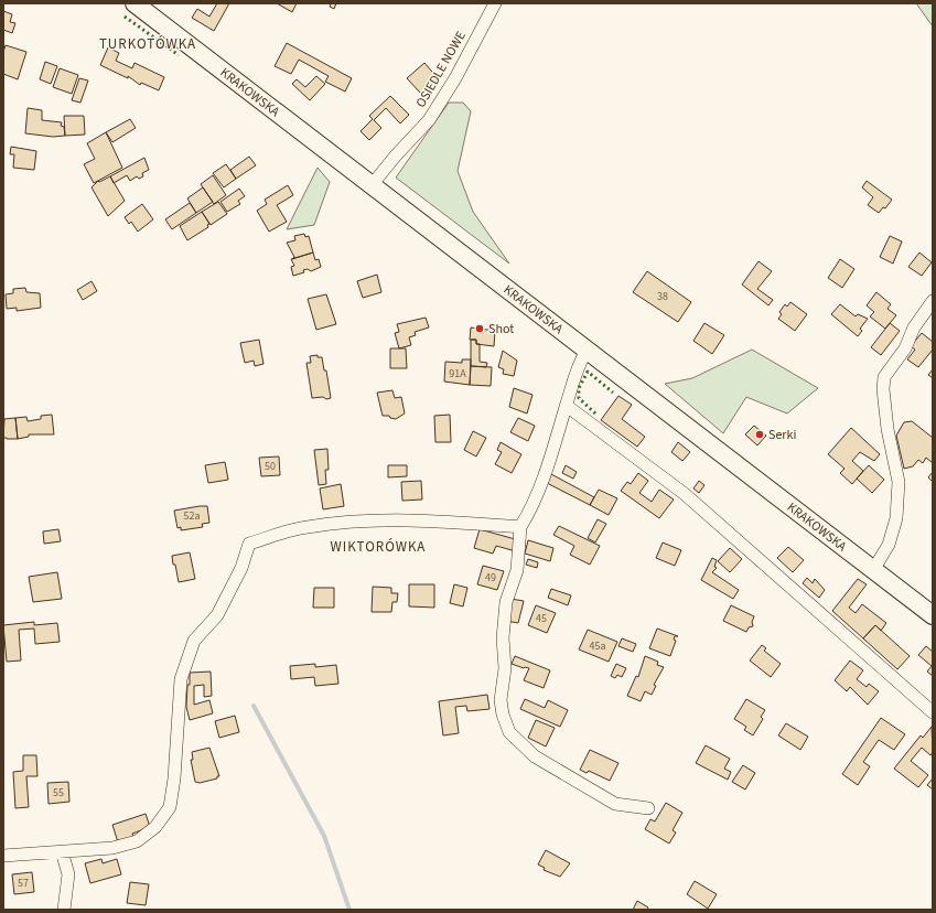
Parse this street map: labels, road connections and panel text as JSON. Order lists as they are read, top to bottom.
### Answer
{
  "streets": {
    "main road": ["KRAKOWSKA"],
    "street": ["OSIEDLE NOWE"]
  },
  "crossings": [
    ["OSIEDLE NOWE", "KRAKOWSKA"]
  ],
  "districts": ["TURKOTÓWKA", "WIKTORÓWKA"],
  "places": ["Shot", "Serki"],
  "house_numbers": [
    "38",
    "91A",
    "50",
    "52a",
    "49",
    "45",
    "45a",
    "55",
    "57"
  ]
}
